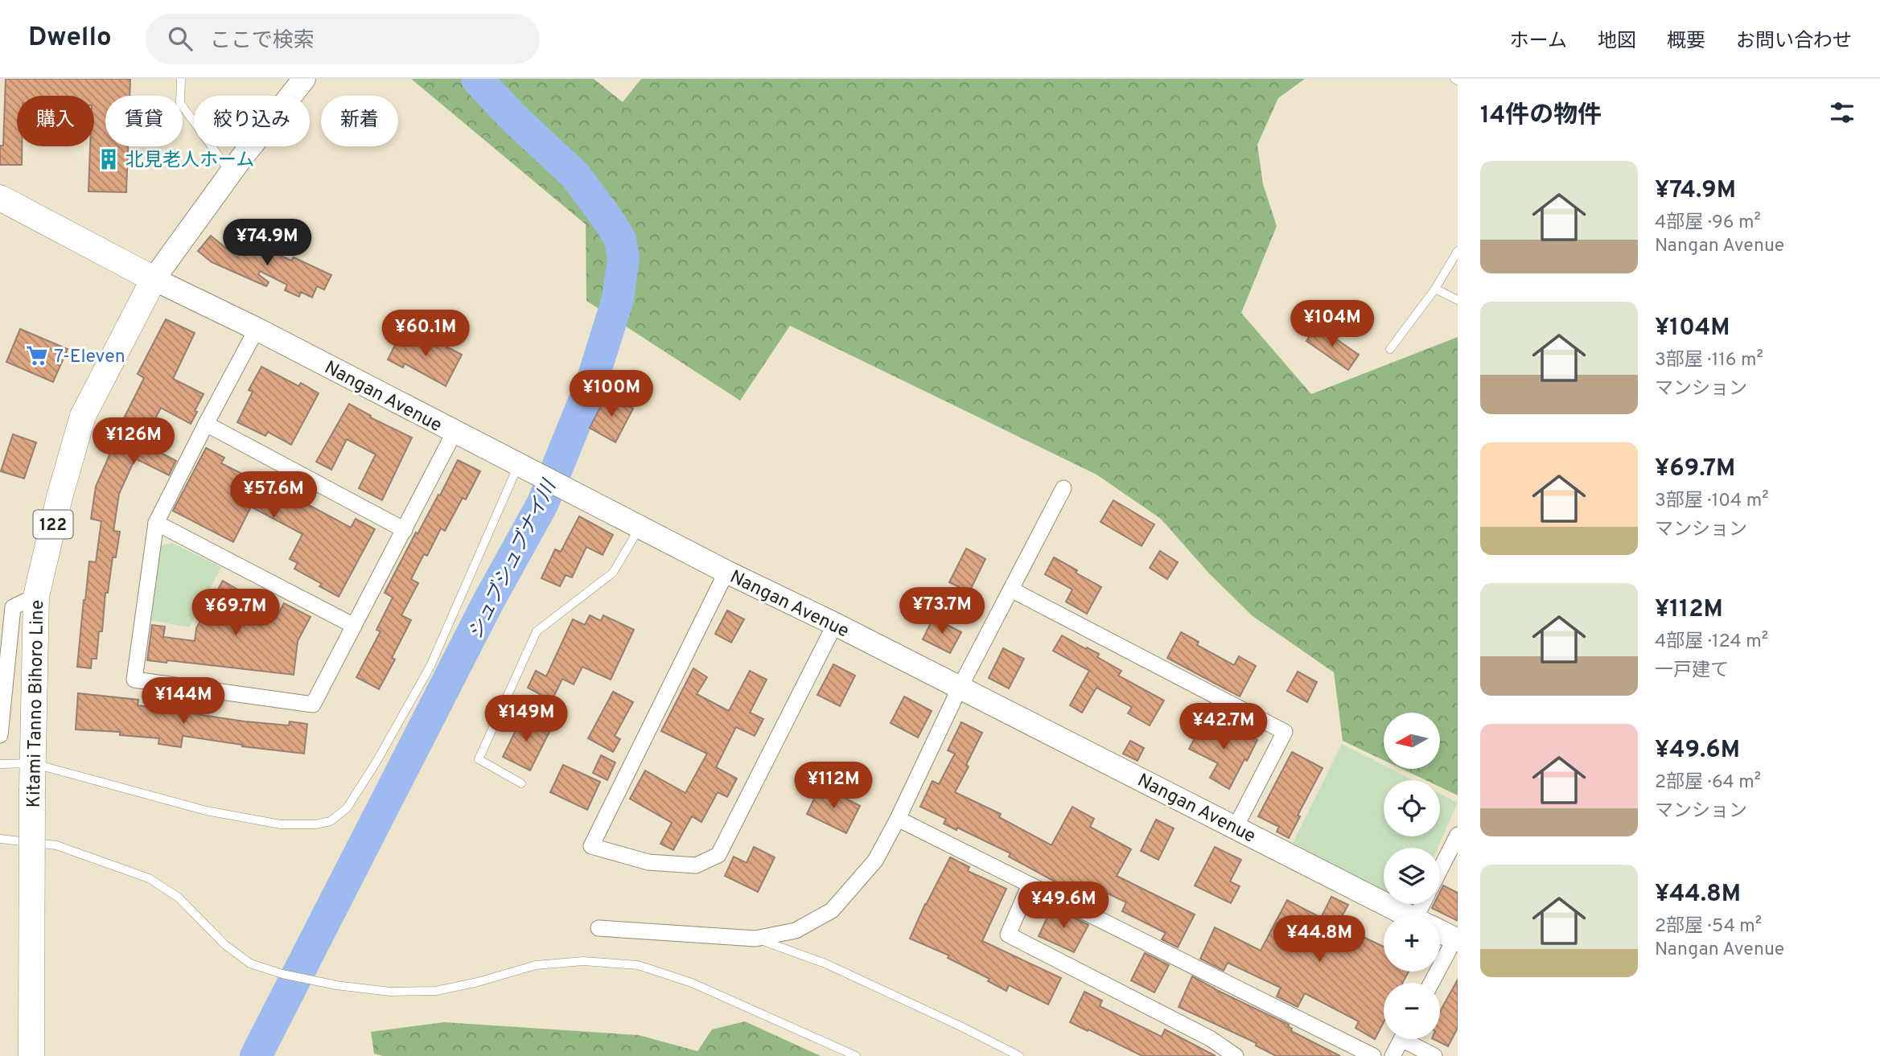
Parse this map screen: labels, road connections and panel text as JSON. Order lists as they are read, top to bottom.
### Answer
{
  "streets": {
    "main road": ["Nangan Avenue", "122", "Kitami Tanno Bihoro Line"]
  },
  "crossings": [
    ["Nangan Avenue", "Kitami Tanno Bihoro Line"]
  ],
  "water": ["シュブシュブナイ川"],
  "places": {
    "building": ["北見老人ホーム"],
    "supermarket": ["7-Eleven"]
  },
  "north": "left",
  "page": {
    "header": "Dwello",
    "search": "ここで検索",
    "nav": [
      "ホーム",
      "地図",
      "概要",
      "お問い合わせ"
    ],
    "heading": "14件の物件",
    "chip": [
      "購入",
      "賃貸",
      "絞り込み",
      "新着"
    ],
    "list": [
      {
        "name": "¥74.9M",
        "note": "4部屋 · 96 m² · Nangan Avenue"
      },
      {
        "name": "¥104M",
        "note": "3部屋 · 116 m² · マンション"
      },
      {
        "name": "¥69.7M",
        "note": "3部屋 · 104 m² · マンション"
      },
      {
        "name": "¥112M",
        "note": "4部屋 · 124 m² · 一戸建て"
      },
      {
        "name": "¥49.6M",
        "note": "2部屋 · 64 m² · マンション"
      },
      {
        "name": "¥44.8M",
        "note": "2部屋 · 54 m² · Nangan Avenue"
      }
    ],
    "price": [
      "¥74.9M",
      "¥104M",
      "¥60.1M",
      "¥100M",
      "¥126M",
      "¥57.6M",
      "¥73.7M",
      "¥69.7M",
      "¥144M",
      "¥149M",
      "¥42.7M",
      "¥112M",
      "¥49.6M",
      "¥44.8M"
    ],
    "map_buttons": ["+", "−"]
  }
}
